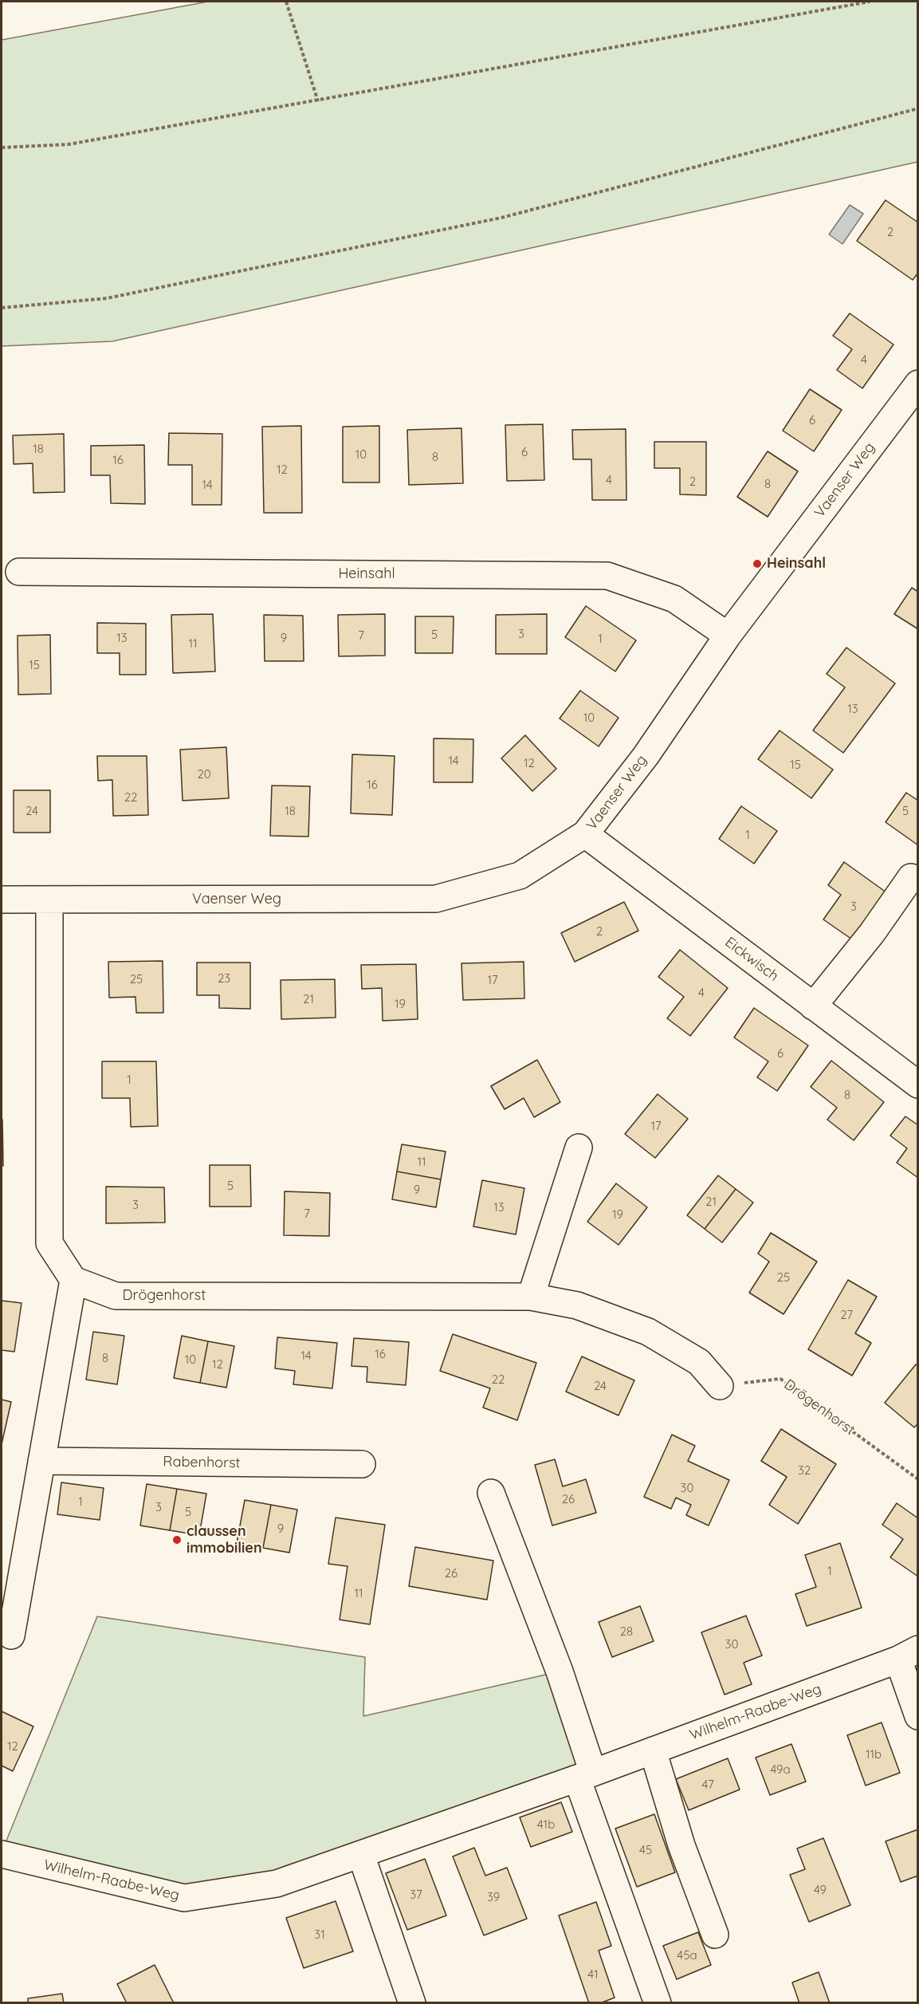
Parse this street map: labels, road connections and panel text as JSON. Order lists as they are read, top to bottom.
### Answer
{
  "streets": {
    "street": [
      "Vaenser Weg",
      "Heinsahl",
      "Eickwisch",
      "Drögenhorst",
      "Rabenhorst",
      "Wilhelm-Raabe-Weg"
    ]
  },
  "crossings": [
    ["Vaenser Weg", "Heinsahl"],
    ["Vaenser Weg", "Eickwisch"]
  ],
  "places": ["Heinsahl", "claussen immobilien"],
  "house_numbers": [
    "2",
    "4",
    "6",
    "18",
    "6",
    "10",
    "8",
    "16",
    "12",
    "4",
    "2",
    "8",
    "14",
    "3",
    "5",
    "7",
    "13",
    "9",
    "1",
    "11",
    "15",
    "13",
    "10",
    "14",
    "12",
    "15",
    "20",
    "16",
    "22",
    "24",
    "18",
    "5",
    "1",
    "3",
    "2",
    "23",
    "25",
    "17",
    "4",
    "21",
    "19",
    "6",
    "1",
    "8",
    "17",
    "11",
    "5",
    "9",
    "21",
    "3",
    "13",
    "7",
    "19",
    "25",
    "27",
    "16",
    "14",
    "8",
    "10",
    "12",
    "22",
    "24",
    "32",
    "30",
    "26",
    "1",
    "3",
    "5",
    "9",
    "1",
    "26",
    "11",
    "28",
    "30",
    "12",
    "11b",
    "49a",
    "47",
    "41b",
    "45",
    "49",
    "37",
    "39",
    "31",
    "45a",
    "41"
  ]
}
